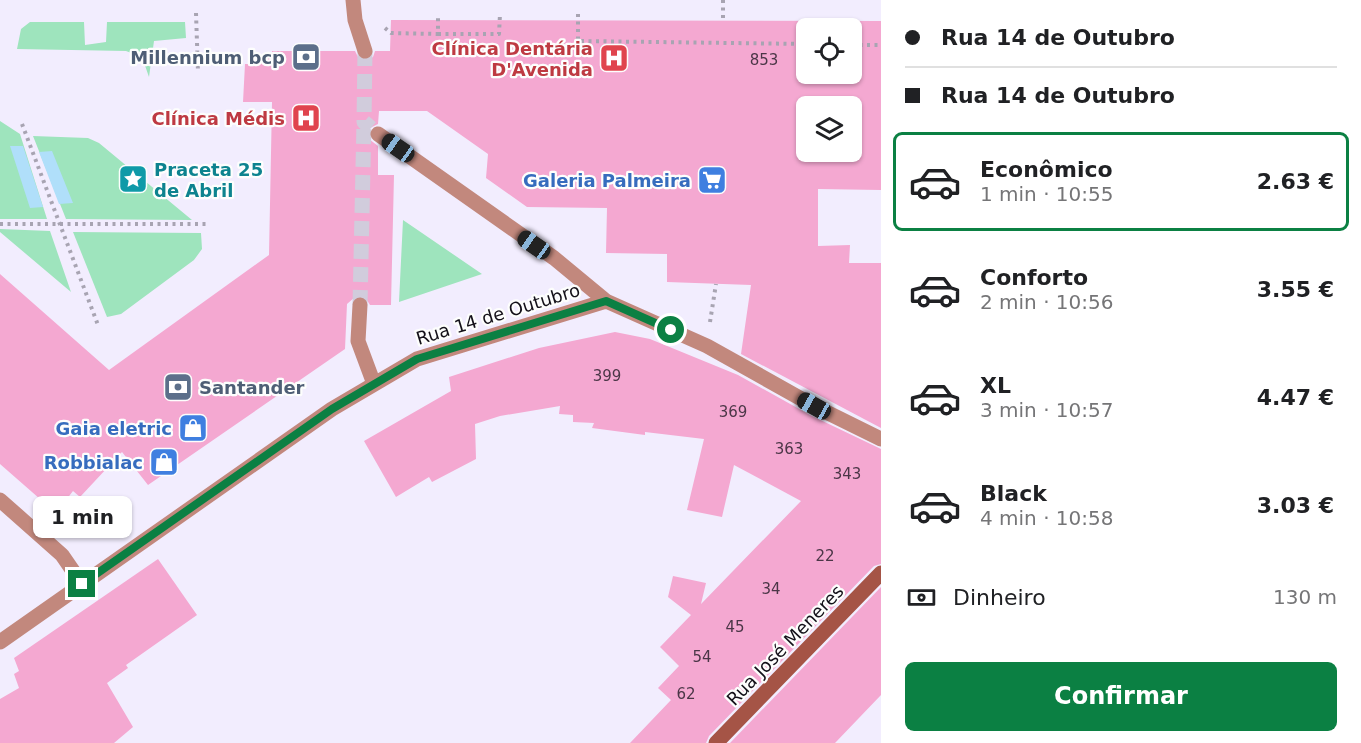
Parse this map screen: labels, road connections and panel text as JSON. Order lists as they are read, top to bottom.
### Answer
{
  "streets": {
    "street": ["Rua 14 de Outubro", "Rua José Meneres"]
  },
  "places": {
    "bank": ["Millennium bcp", "Santander"],
    "hospital": ["Clínica Dentária D'Avenida", "Clínica Médis"],
    "place": ["Praceta 25 de Abril"],
    "supermarket": ["Galeria Palmeira"],
    "shop": ["Gaia eletric", "Robbialac"]
  },
  "house_numbers": [
    "853",
    "399",
    "369",
    "363",
    "343",
    "22",
    "34",
    "45",
    "54",
    "62"
  ],
  "page": {
    "banner": ["Rua 14 de Outubro", "Rua 14 de Outubro"],
    "list": [
      {
        "name": "Econômico",
        "note": "1 min · 10:55",
        "value": "2.63 €"
      },
      {
        "name": "Conforto",
        "note": "2 min · 10:56",
        "value": "3.55 €"
      },
      {
        "name": "XL",
        "note": "3 min · 10:57",
        "value": "4.47 €"
      },
      {
        "name": "Black",
        "note": "4 min · 10:58",
        "value": "3.03 €"
      }
    ],
    "bubble": "1 min",
    "pay": ["Dinheiro", "130 m"],
    "buttons": "Confirmar"
  }
}
